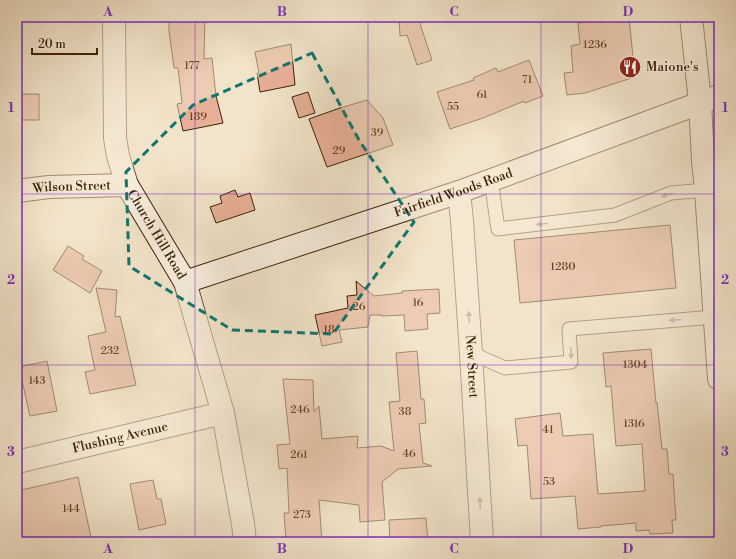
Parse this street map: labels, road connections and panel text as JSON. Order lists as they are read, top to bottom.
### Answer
{
  "streets": {
    "main road": [
      "Wilson Street",
      "Fairfield Woods Road",
      "Church Hill Road",
      "New Street",
      "Flushing Avenue"
    ]
  },
  "crossings": [
    ["Wilson Street", "Church Hill Road"],
    ["Fairfield Woods Road", "Church Hill Road"],
    ["Fairfield Woods Road", "New Street"],
    ["Church Hill Road", "Flushing Avenue"]
  ],
  "one_way": ["New Street"],
  "places": {
    "restaurant": ["Maione's"]
  },
  "house_numbers": [
    "1236",
    "177",
    "71",
    "61",
    "55",
    "189",
    "39",
    "29",
    "1280",
    "16",
    "26",
    "18",
    "232",
    "1304",
    "143",
    "246",
    "38",
    "1316",
    "41",
    "46",
    "261",
    "53",
    "144",
    "273"
  ],
  "scale_bar": "20 m",
  "grid": {
    "columns": [
      "A",
      "B",
      "C",
      "D"
    ],
    "rows": ["1", "2", "3"]
  }
}
